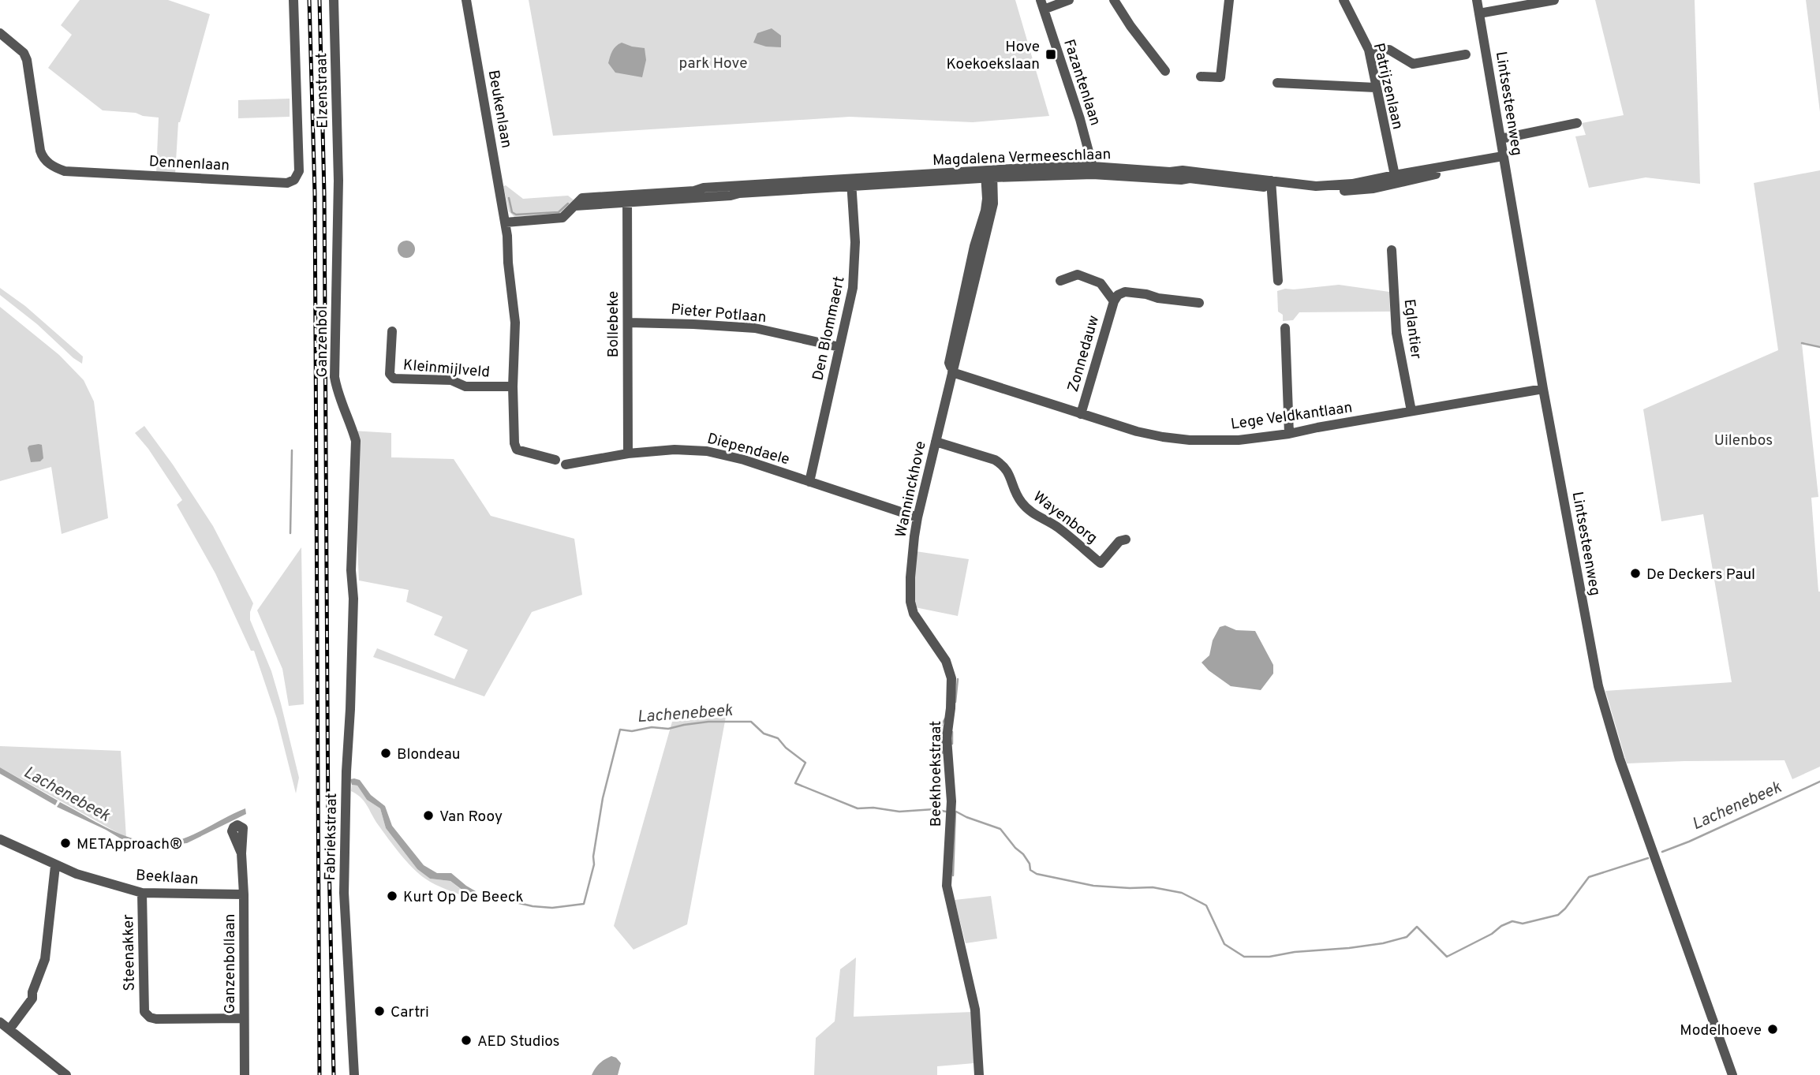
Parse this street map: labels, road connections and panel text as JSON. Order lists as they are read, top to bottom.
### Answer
{
  "streets": {
    "street": [
      "Fazantenlaan",
      "Patrijzenlaan",
      "Elzenstraat",
      "Lintsesteenweg",
      "Beukenlaan",
      "Magdalena Vermeeschlaan",
      "Dennenlaan",
      "Pieter Potlaan",
      "Bollebeke",
      "Den Blommaert",
      "Eglantier",
      "Ganzenbol",
      "Zonnedauw",
      "Kleinmijlveld",
      "Lege Veldkantlaan",
      "Diependaele",
      "Wanninckhove",
      "Wayenborg",
      "Beekhoekstraat",
      "Fabriekstraat",
      "Beeklaan",
      "Steenakker",
      "Ganzenbollaan"
    ]
  },
  "crossings": [
    ["Fazantenlaan", "Magdalena Vermeeschlaan"],
    ["Patrijzenlaan", "Magdalena Vermeeschlaan"],
    ["Elzenstraat", "Ganzenbol"],
    ["Lintsesteenweg", "Magdalena Vermeeschlaan"],
    ["Lintsesteenweg", "Lege Veldkantlaan"],
    ["Beukenlaan", "Magdalena Vermeeschlaan"],
    ["Magdalena Vermeeschlaan", "Bollebeke"],
    ["Magdalena Vermeeschlaan", "Den Blommaert"],
    ["Magdalena Vermeeschlaan", "Wanninckhove"],
    ["Pieter Potlaan", "Bollebeke"],
    ["Pieter Potlaan", "Den Blommaert"],
    ["Bollebeke", "Diependaele"],
    ["Den Blommaert", "Diependaele"],
    ["Eglantier", "Lege Veldkantlaan"],
    ["Ganzenbol", "Fabriekstraat"],
    ["Zonnedauw", "Lege Veldkantlaan"],
    ["Lege Veldkantlaan", "Wanninckhove"],
    ["Diependaele", "Wanninckhove"],
    ["Wanninckhove", "Wayenborg"],
    ["Wanninckhove", "Beekhoekstraat"],
    ["Beeklaan", "Steenakker"],
    ["Beeklaan", "Ganzenbollaan"],
    ["Steenakker", "Ganzenbollaan"]
  ],
  "water": ["Lachenebeek"],
  "parks": ["park Hove", "Uilenbos"],
  "places": {
    "transit": ["Hove Koekoekslaan"],
    "other": [
      "De Deckers Paul",
      "Blondeau",
      "Van Rooy",
      "METApproach®",
      "Kurt Op De Beeck",
      "Cartri",
      "Modelhoeve",
      "AED Studios"
    ]
  }
}
